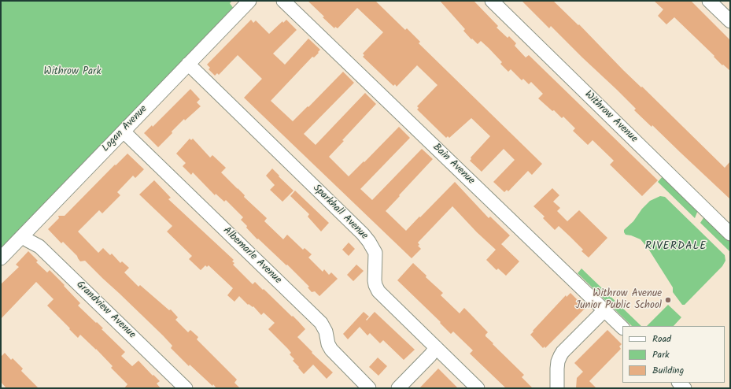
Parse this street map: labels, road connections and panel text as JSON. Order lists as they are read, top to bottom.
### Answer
{
  "streets": {
    "street": [
      "Withrow Avenue",
      "Logan Avenue",
      "Bain Avenue",
      "Sparkhall Avenue",
      "Albemarle Avenue",
      "Grandview Avenue"
    ]
  },
  "crossings": [
    ["Logan Avenue", "Sparkhall Avenue"],
    ["Logan Avenue", "Albemarle Avenue"],
    ["Logan Avenue", "Grandview Avenue"]
  ],
  "districts": ["RIVERDALE"],
  "parks": ["Withrow Park"],
  "places": ["Withrow Avenue Junior Public School"],
  "legend": ["Road", "Park", "Building"]
}
